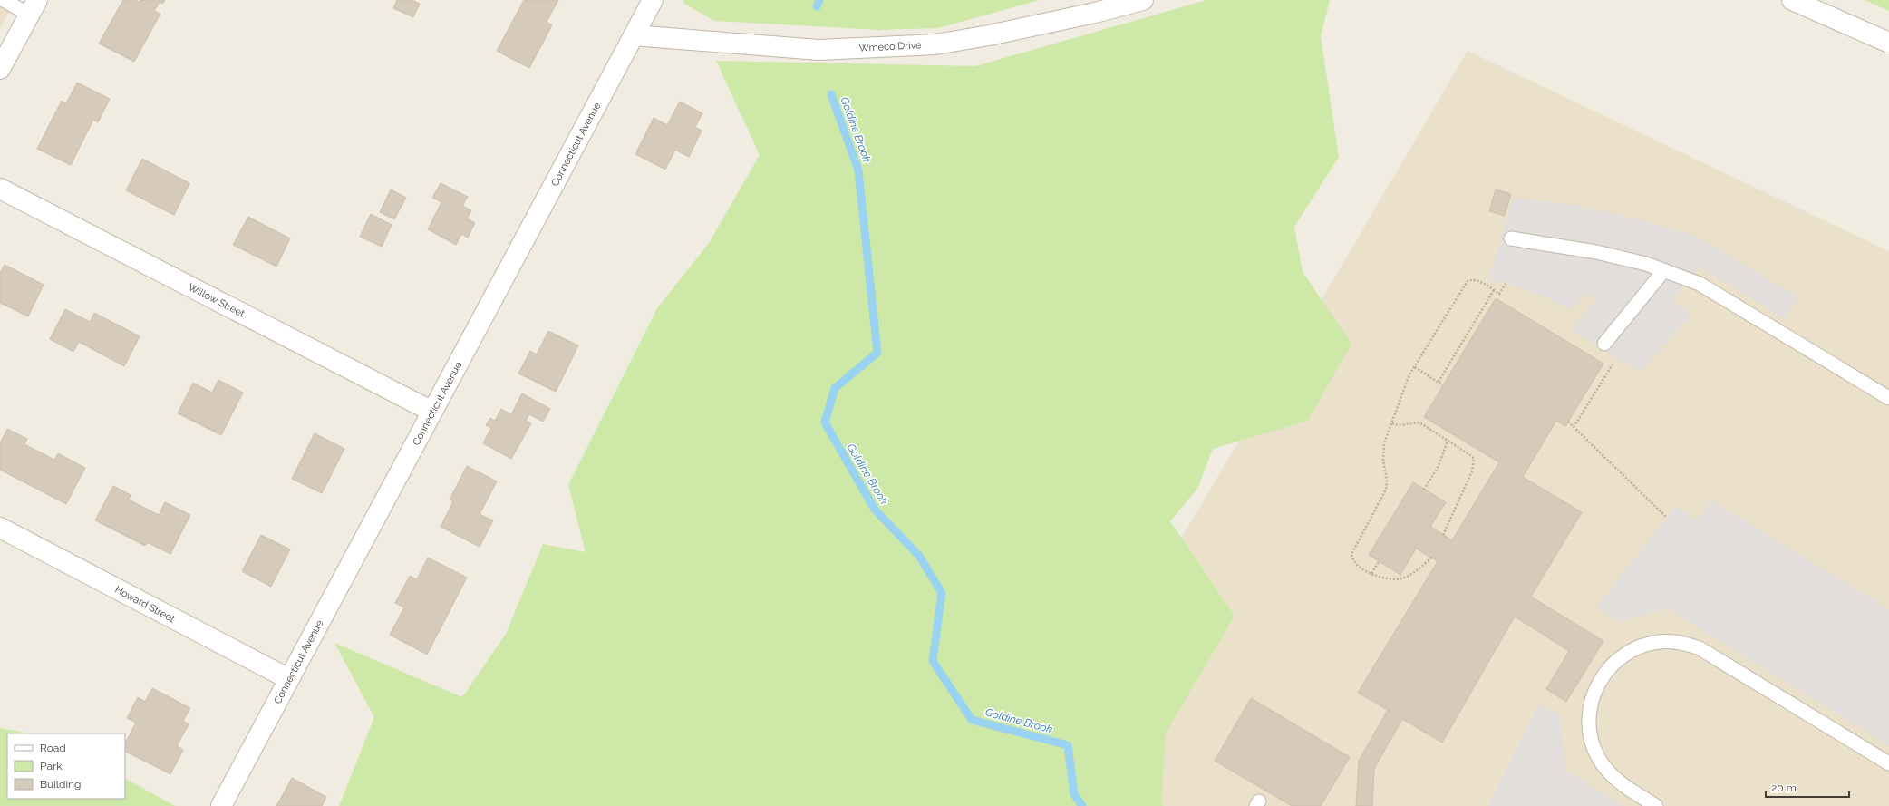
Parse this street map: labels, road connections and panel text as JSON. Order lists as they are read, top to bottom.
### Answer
{
  "streets": {
    "street": [
      "Wmeco Drive",
      "Connecticut Avenue",
      "Willow Street",
      "Howard Street"
    ]
  },
  "crossings": [
    ["Wmeco Drive", "Connecticut Avenue"],
    ["Connecticut Avenue", "Willow Street"],
    ["Connecticut Avenue", "Howard Street"]
  ],
  "water": ["Goldine Brook"],
  "legend": ["Road", "Park", "Building"],
  "scale_bar": "20 m"
}
